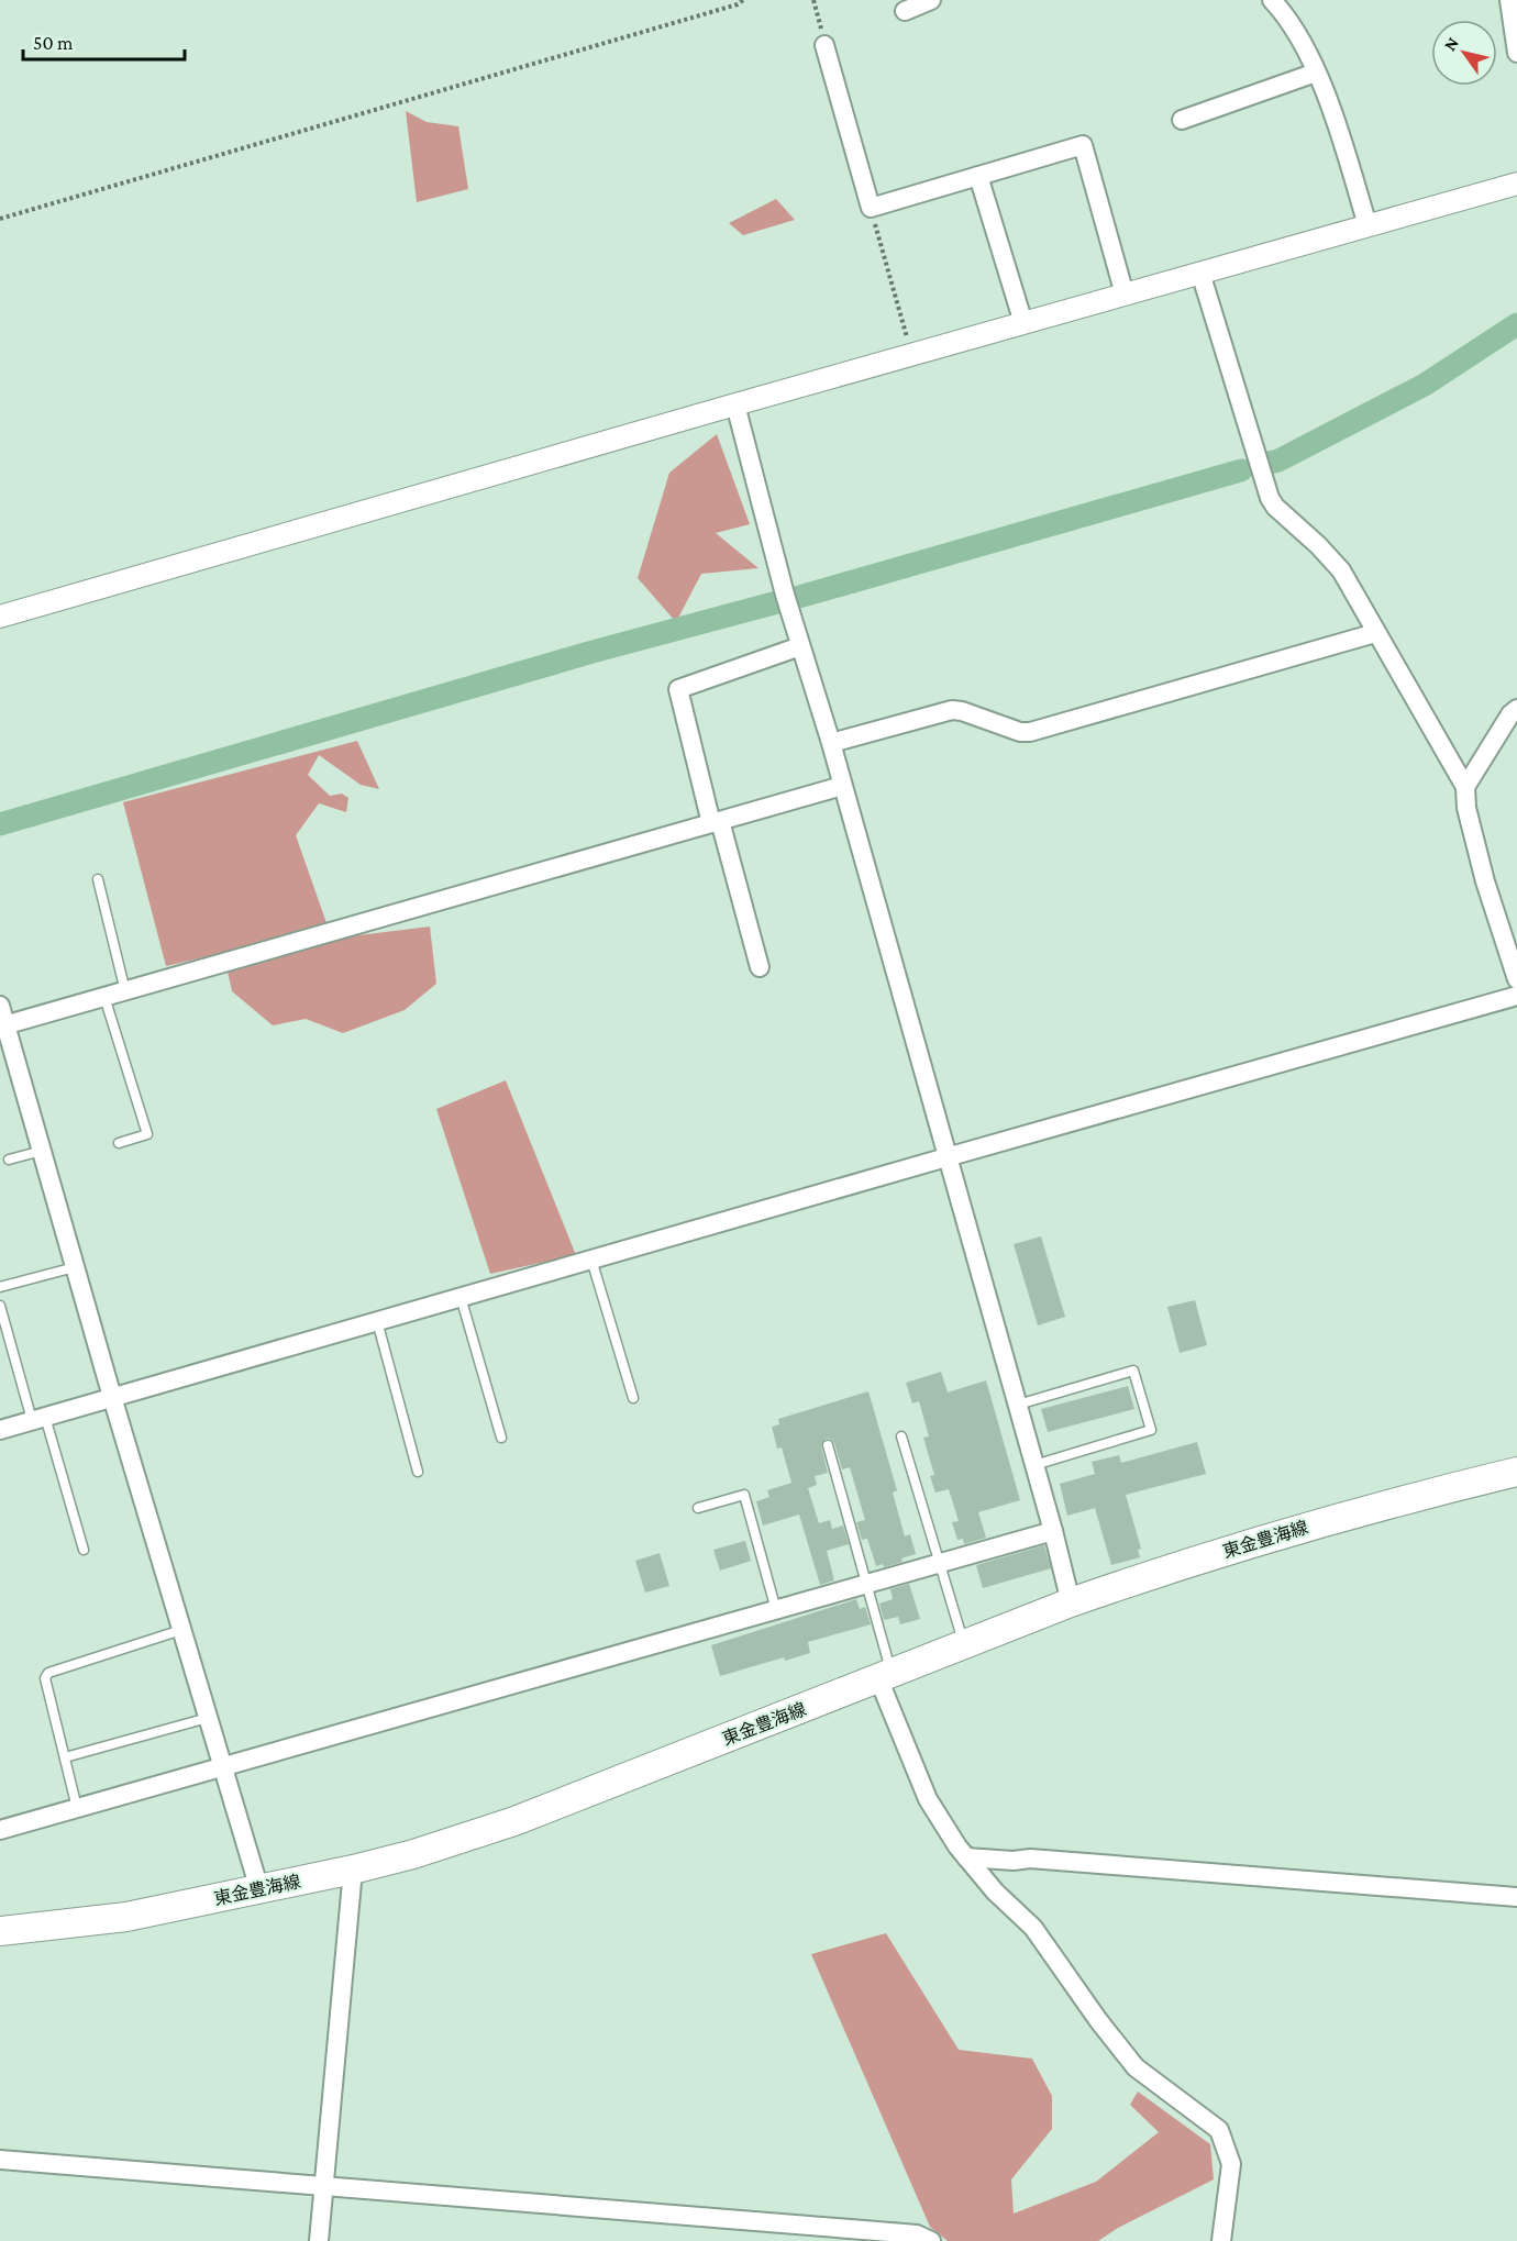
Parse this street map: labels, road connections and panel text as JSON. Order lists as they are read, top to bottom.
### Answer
{
  "streets": {
    "main road": ["東金豊海線"]
  },
  "scale_bar": "50 m",
  "north": "top left"
}
